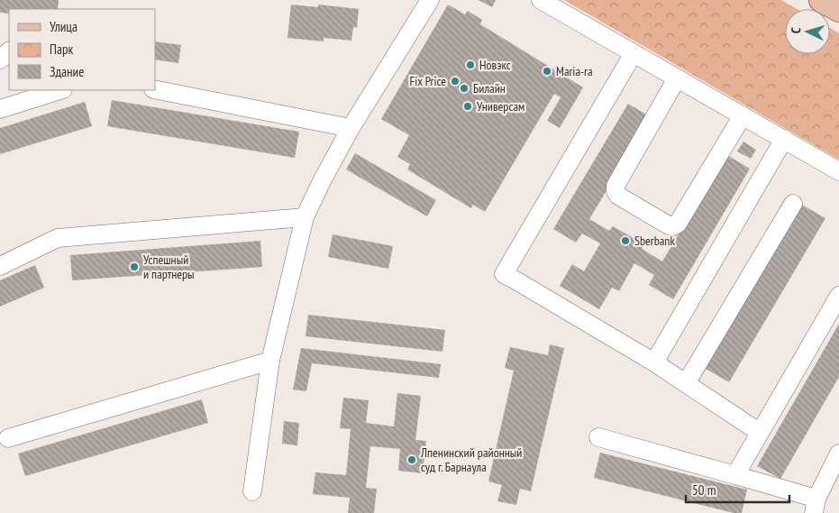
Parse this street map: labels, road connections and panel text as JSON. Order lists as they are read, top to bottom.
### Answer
{
  "places": [
    "Новэкс",
    "Maria-ra",
    "Fix Price",
    "Билайн",
    "Универсам",
    "Sberbank",
    "Успешный и партнеры",
    "Лпенинский районный суд г. Барнаула"
  ],
  "legend": ["Улица", "Парк", "Здание"],
  "scale_bar": "50 m",
  "north": "left"
}
